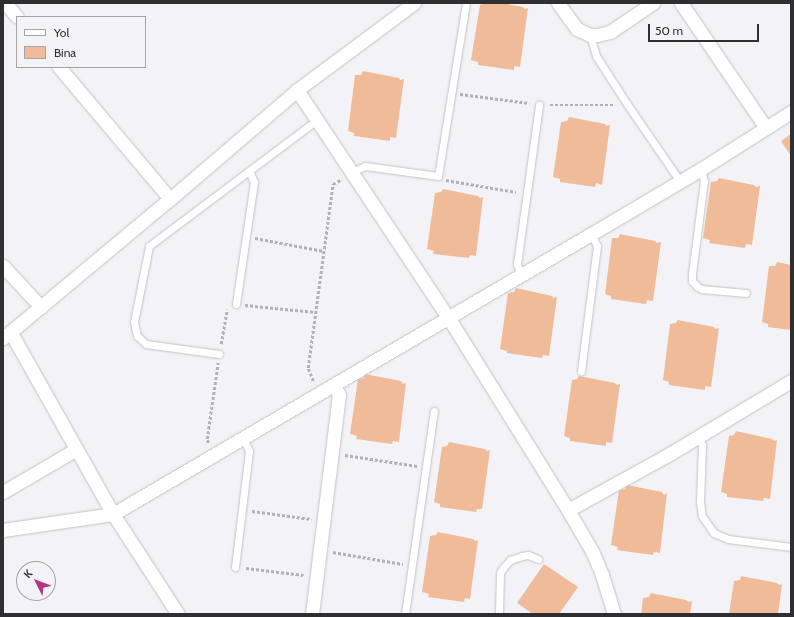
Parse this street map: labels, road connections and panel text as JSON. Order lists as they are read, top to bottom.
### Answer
{
  "legend": ["Yol", "Bina"],
  "scale_bar": "50 m",
  "north": "top left"
}
